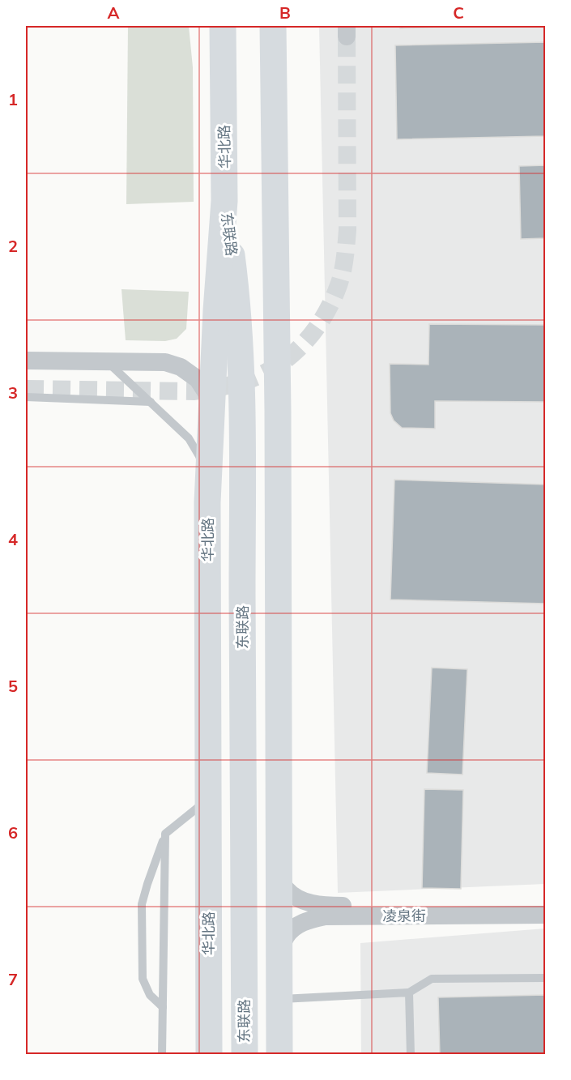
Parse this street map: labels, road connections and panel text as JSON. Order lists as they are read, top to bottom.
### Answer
{
  "streets": {
    "highway": ["华北路", "东联路"],
    "street": ["凌泉街"]
  },
  "crossings": [
    ["华北路", "东联路"]
  ],
  "grid": {
    "columns": ["A", "B", "C"],
    "rows": [
      "1",
      "2",
      "3",
      "4",
      "5",
      "6",
      "7"
    ]
  }
}
